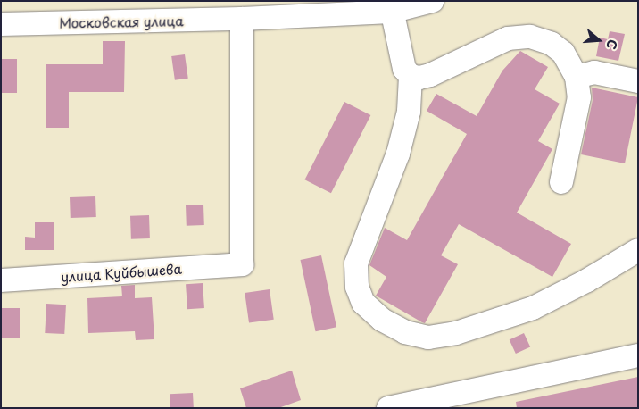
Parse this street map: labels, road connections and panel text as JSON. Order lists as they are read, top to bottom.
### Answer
{
  "streets": {
    "street": ["Московская улица", "улица Куйбышева"]
  },
  "crossings": [
    ["Московская улица", "улица Куйбышева"]
  ],
  "north": "right"
}
